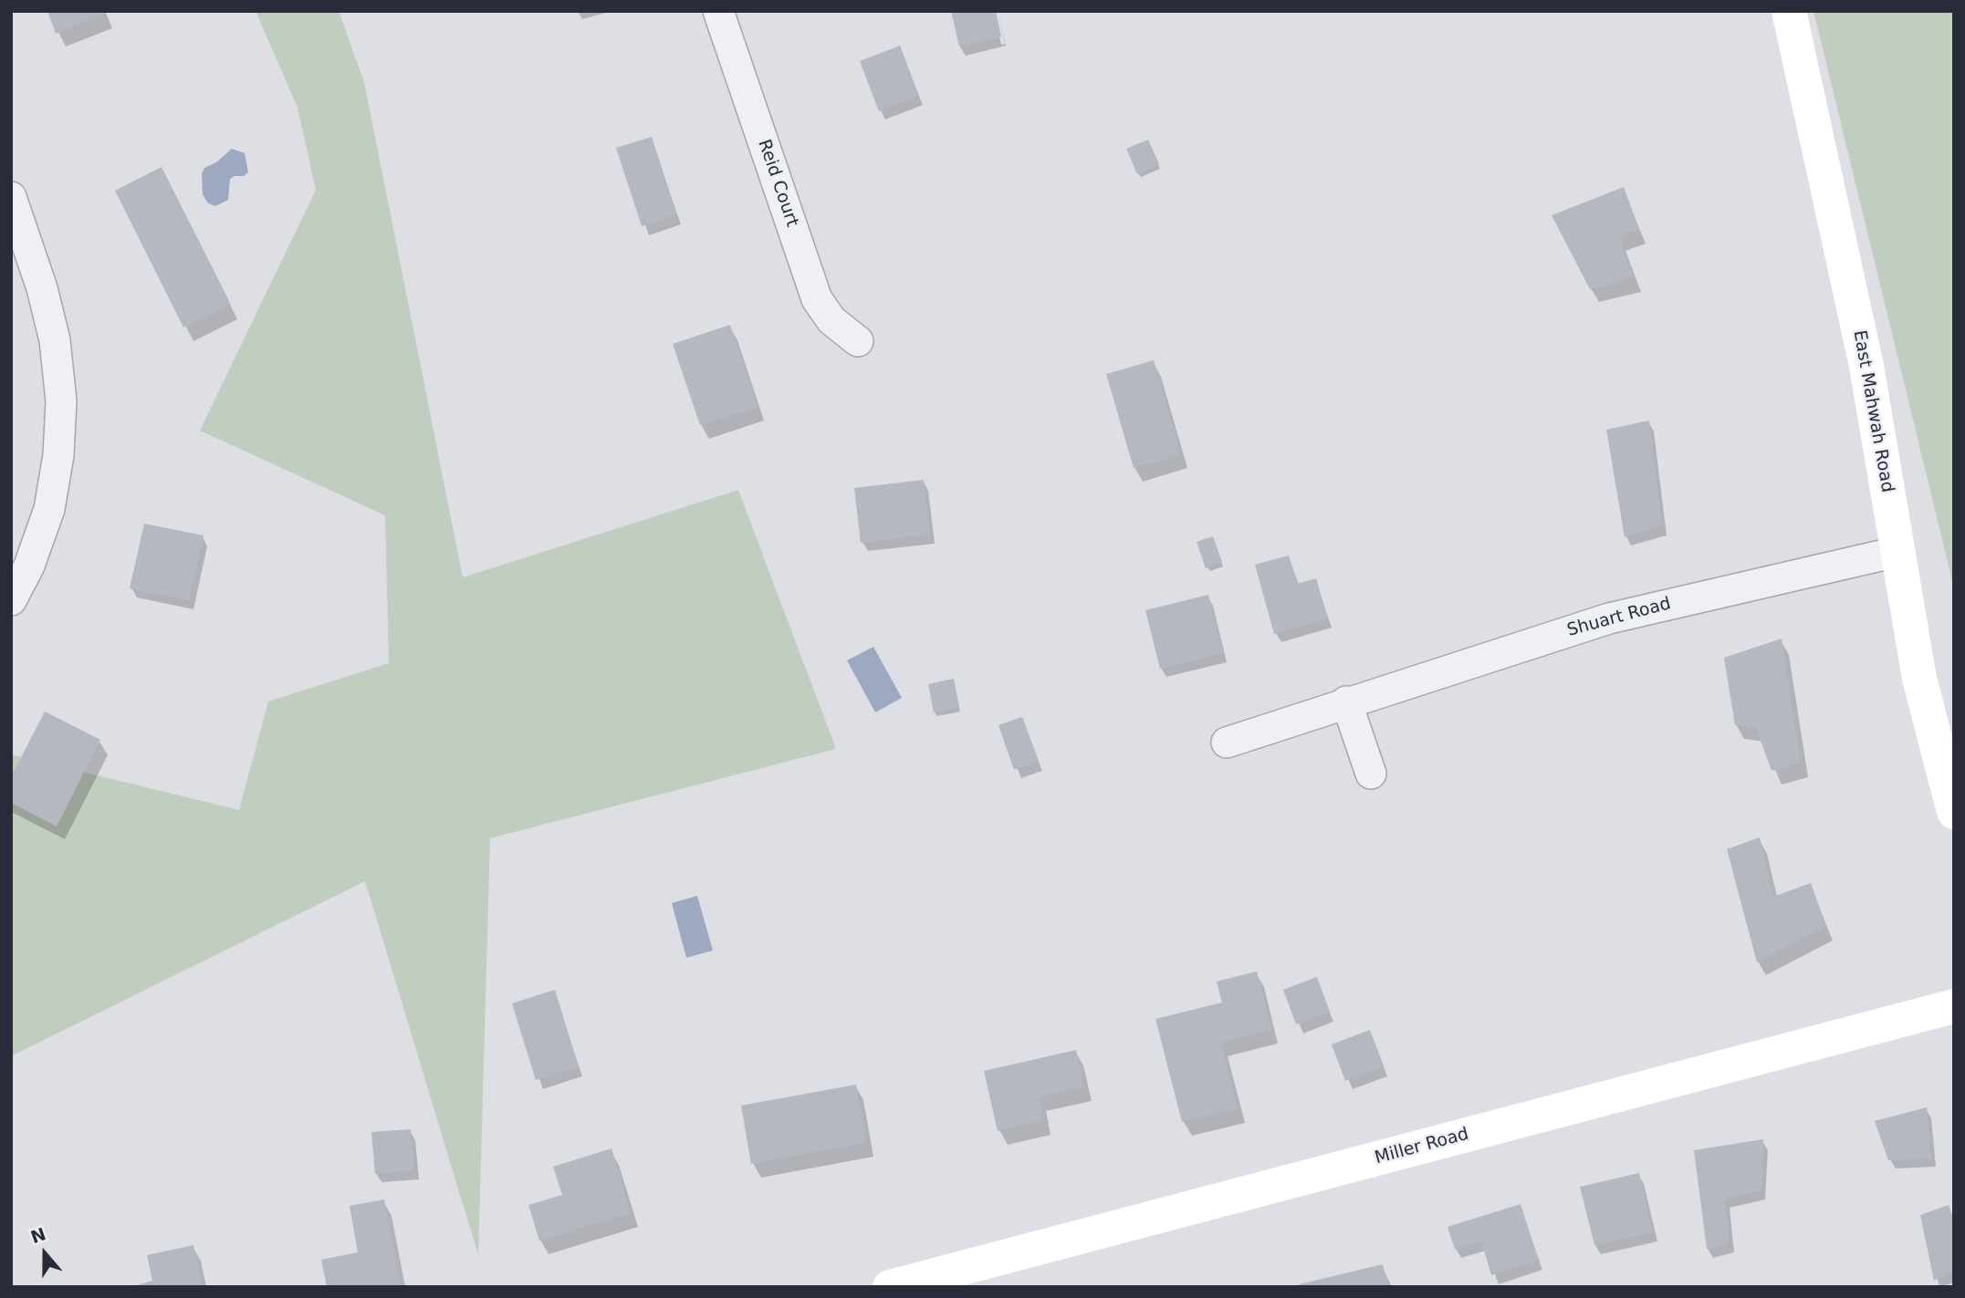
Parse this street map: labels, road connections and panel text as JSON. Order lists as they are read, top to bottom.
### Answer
{
  "streets": {
    "street": [
      "Reid Court",
      "East Mahwah Road",
      "Shuart Road",
      "Miller Road"
    ]
  },
  "crossings": [
    ["East Mahwah Road", "Shuart Road"]
  ],
  "north": "top"
}
